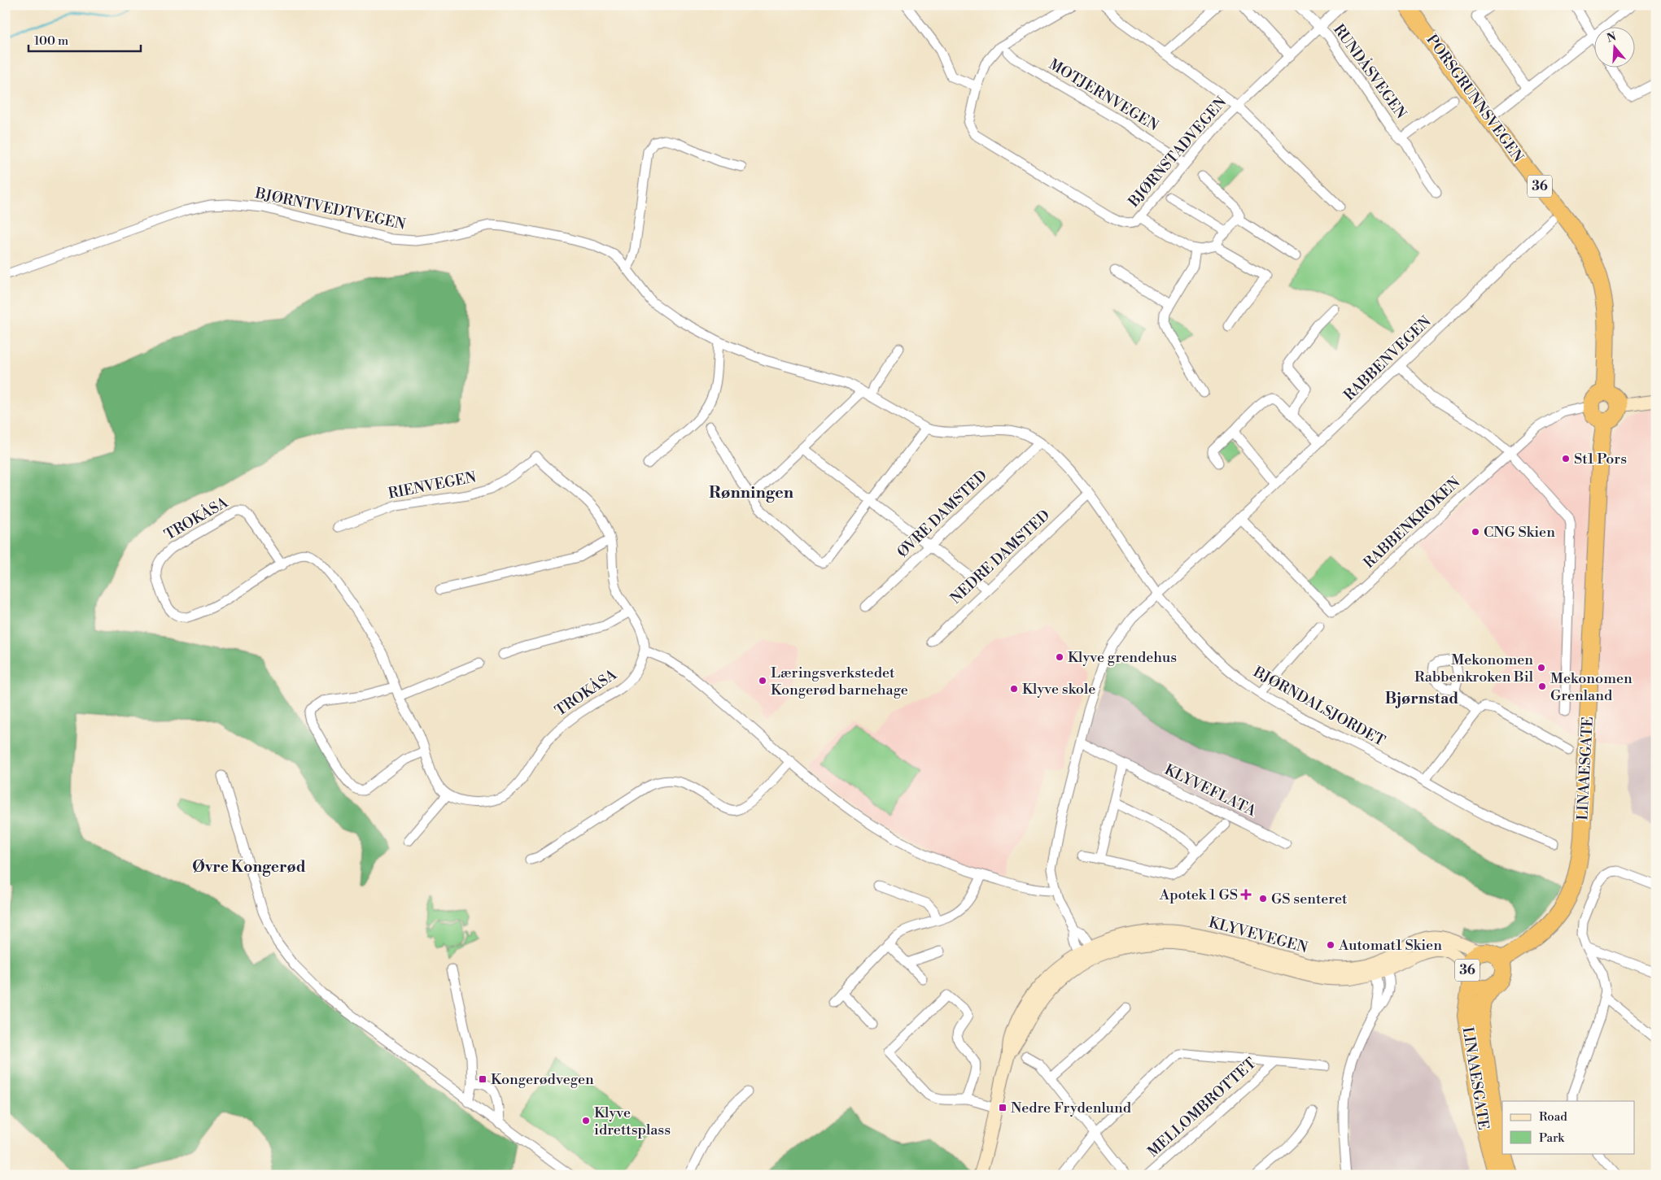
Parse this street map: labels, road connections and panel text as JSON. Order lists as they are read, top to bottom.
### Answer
{
  "streets": {
    "highway": ["PORSGRUNNSVEGEN", "36", "LINAAESGATE"],
    "main road": ["KLYVEVEGEN"],
    "street": [
      "RUNDÅSVEGEN",
      "MOTJERNVEGEN",
      "BJØRNSTADVEGEN",
      "BJØRNTVEDTVEGEN",
      "RABBENVEGEN",
      "RIENVEGEN",
      "ØVRE DAMSTED",
      "TROKÅSA",
      "RABBENKROKEN",
      "NEDRE DAMSTED",
      "BJØRNDALSJORDET",
      "KLYVEFLATA",
      "MELLOMBROTTET"
    ]
  },
  "crossings": [
    ["RUNDÅSVEGEN", "BJØRNSTADVEGEN"],
    ["MOTJERNVEGEN", "BJØRNSTADVEGEN"],
    ["PORSGRUNNSVEGEN", "RABBENKROKEN"],
    ["PORSGRUNNSVEGEN", "LINAAESGATE"],
    ["36", "LINAAESGATE"],
    ["36", "KLYVEVEGEN"],
    ["BJØRNTVEDTVEGEN", "RABBENVEGEN"],
    ["BJØRNTVEDTVEGEN", "ØVRE DAMSTED"],
    ["BJØRNTVEDTVEGEN", "NEDRE DAMSTED"],
    ["BJØRNTVEDTVEGEN", "BJØRNDALSJORDET"],
    ["RABBENVEGEN", "RABBENKROKEN"],
    ["RABBENVEGEN", "BJØRNDALSJORDET"],
    ["RIENVEGEN", "TROKÅSA"],
    ["RABBENKROKEN", "LINAAESGATE"],
    ["LINAAESGATE", "KLYVEVEGEN"]
  ],
  "districts": ["Rønningen", "Bjørnstad", "Øvre Kongerød"],
  "places": {
    "other": [
      "St1 Pors",
      "CNG Skien",
      "Klyve grendehus",
      "Mekonomen Rabbenkroken Bil",
      "Læringsverkstedet Kongerød barnehage",
      "Mekonomen Grenland",
      "Klyve skole",
      "GS senteret",
      "Automat1 Skien",
      "Klyve idrettsplass"
    ],
    "health": ["Apotek 1 GS"],
    "transit": ["Kongerødvegen", "Nedre Frydenlund"]
  },
  "legend": ["Road", "Park"],
  "scale_bar": "100 m",
  "north": "top"
}
